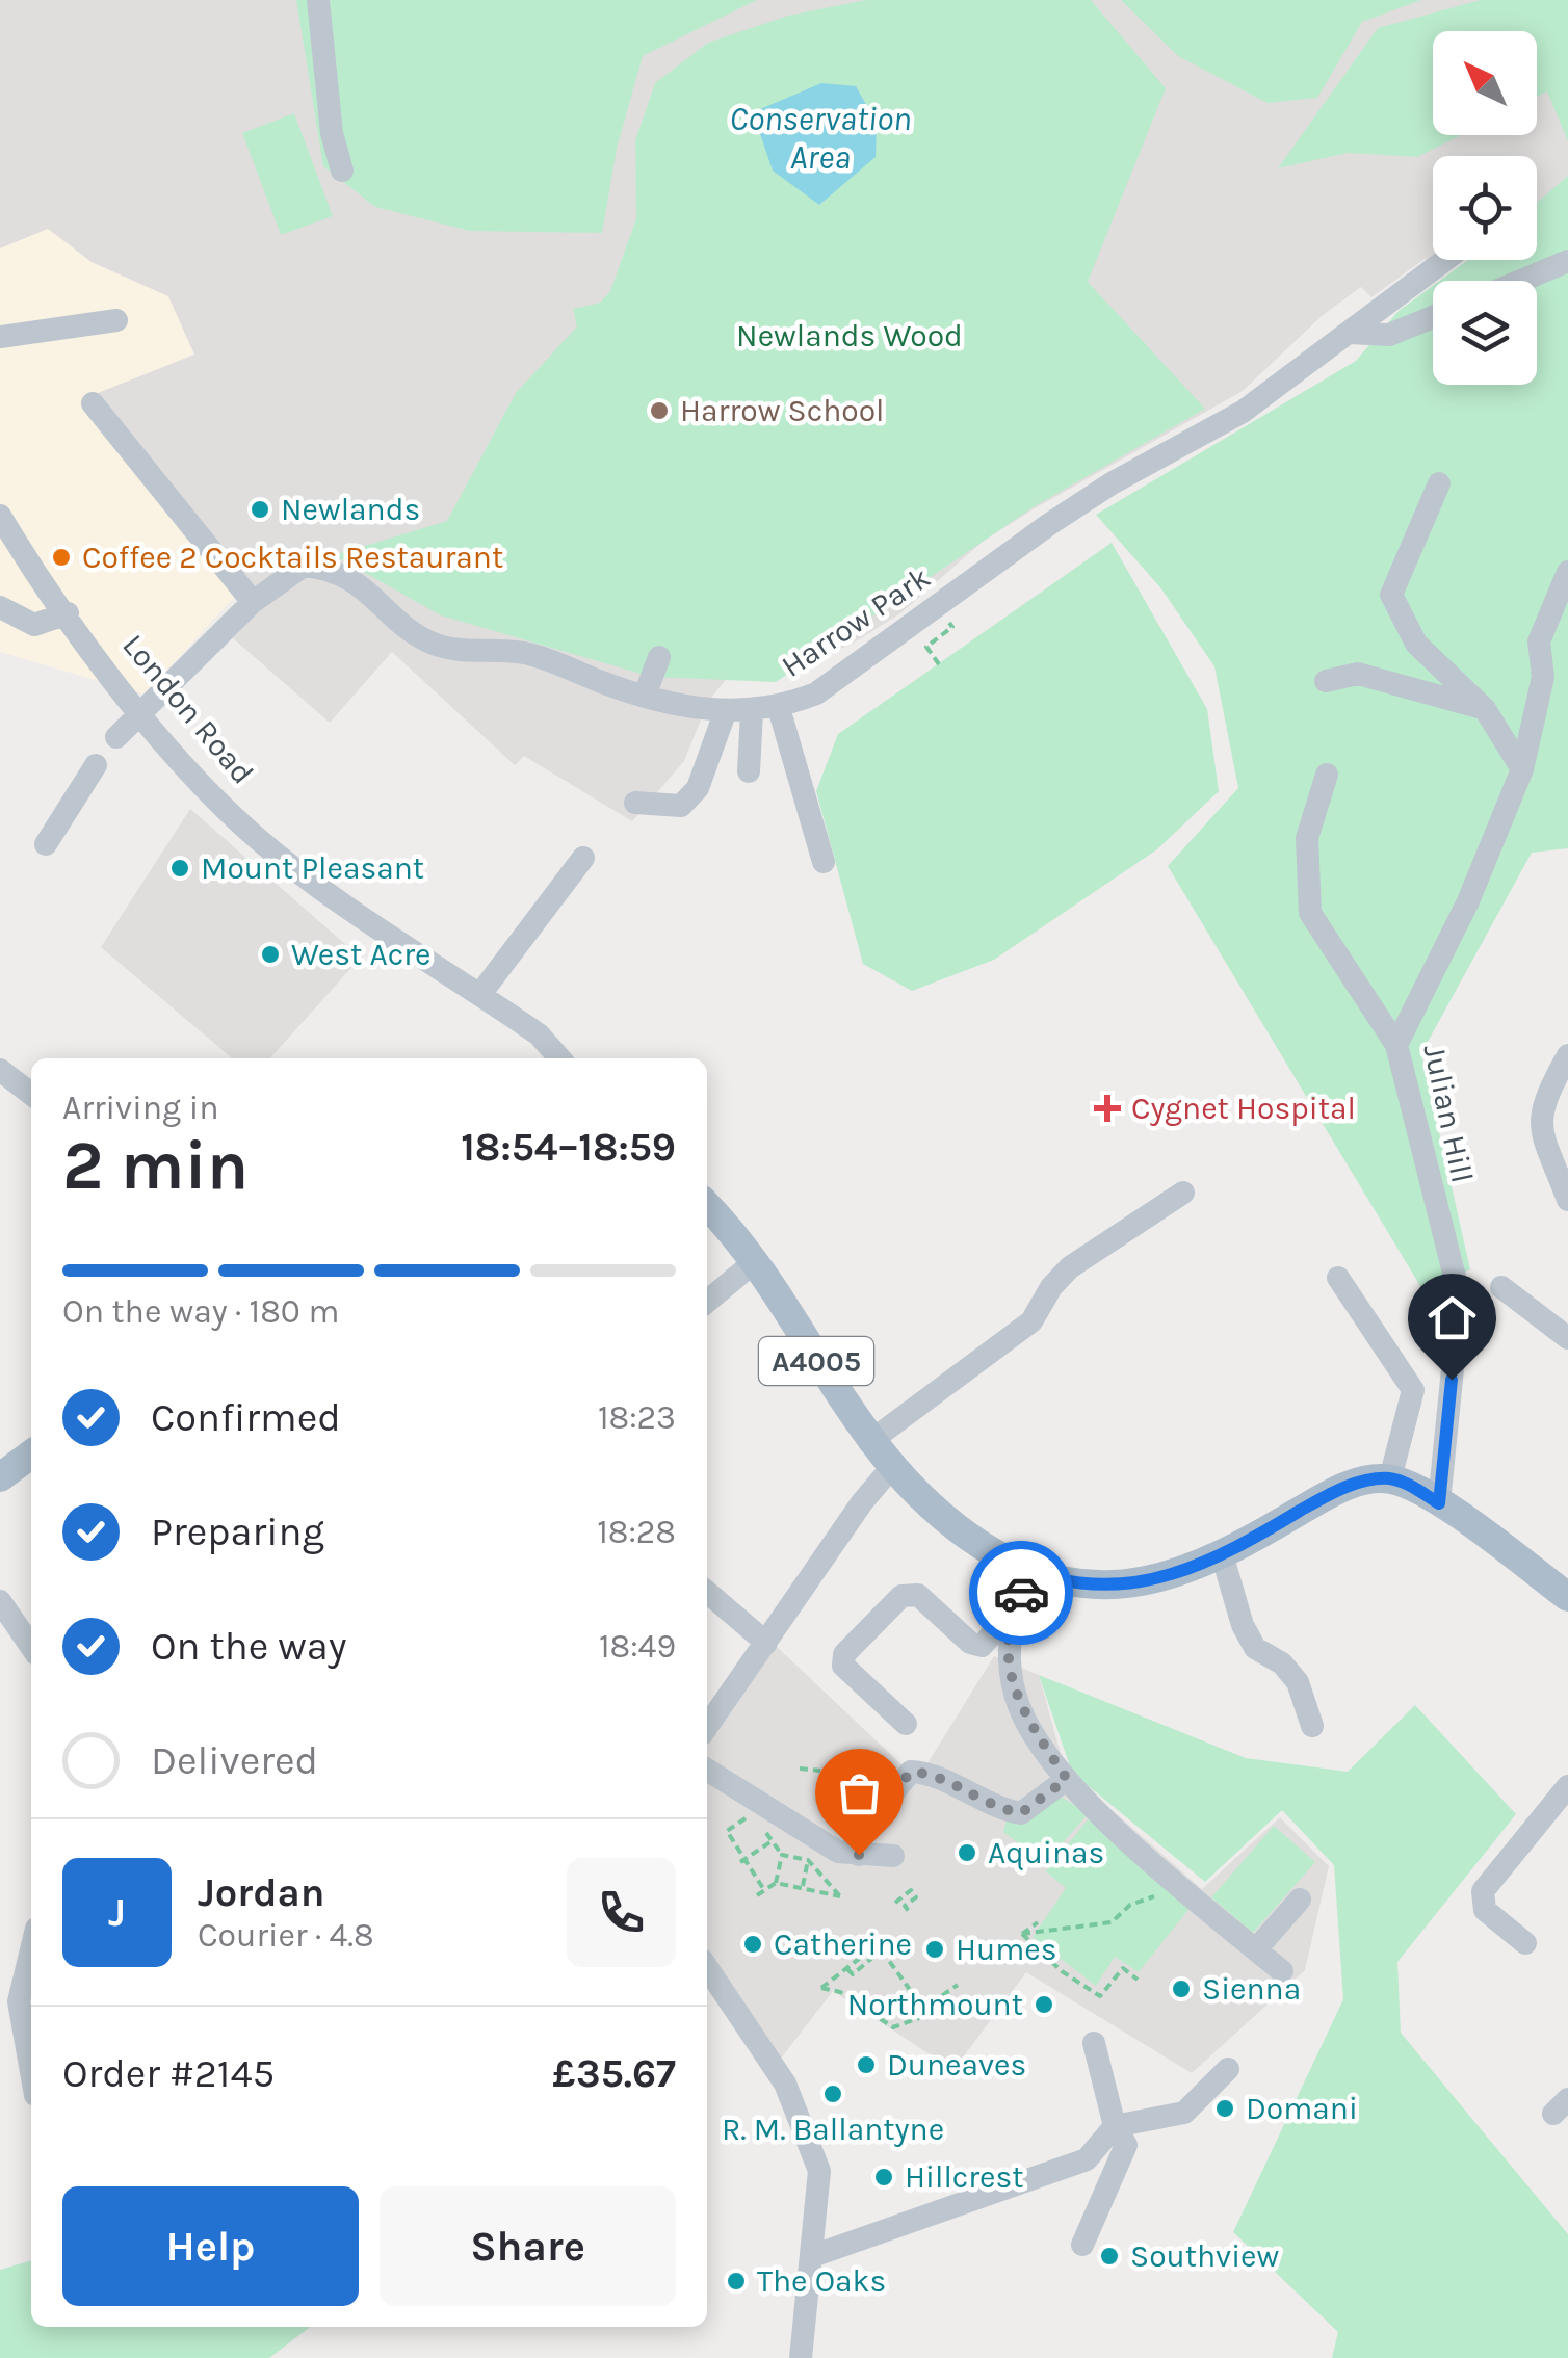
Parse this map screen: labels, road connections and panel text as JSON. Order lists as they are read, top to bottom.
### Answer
{
  "streets": {
    "main road": ["A4005"],
    "street": ["Harrow Park", "London Road", "Julian Hill"]
  },
  "crossings": [
    ["Harrow Park", "London Road"]
  ],
  "water": ["Conservation Area"],
  "parks": ["Newlands Wood"],
  "places": {
    "other": [
      "Harrow School",
      "Newlands",
      "Coffee 2 Cocktails Restaurant",
      "Mount Pleasant",
      "West Acre",
      "Aquinas",
      "Catherine",
      "Humes",
      "Sienna",
      "Northmount",
      "Duneaves",
      "R. M. Ballantyne",
      "Domani",
      "Hillcrest",
      "Southview",
      "The Oaks"
    ],
    "health": ["Cygnet Hospital"]
  },
  "north": "top left",
  "page": {
    "heading": ["2 min", "Arriving in", "18:54–18:59"],
    "panel": [
      "Jordan",
      "Courier · 4.8",
      "Order #2145",
      "£35.67"
    ],
    "bar": "On the way · 180 m",
    "list": [
      ["Confirmed", "18:23"],
      ["Preparing", "18:28"],
      ["On the way", "18:49"],
      "Delivered"
    ],
    "round": "J",
    "buttons": ["Help", "Share"]
  }
}
